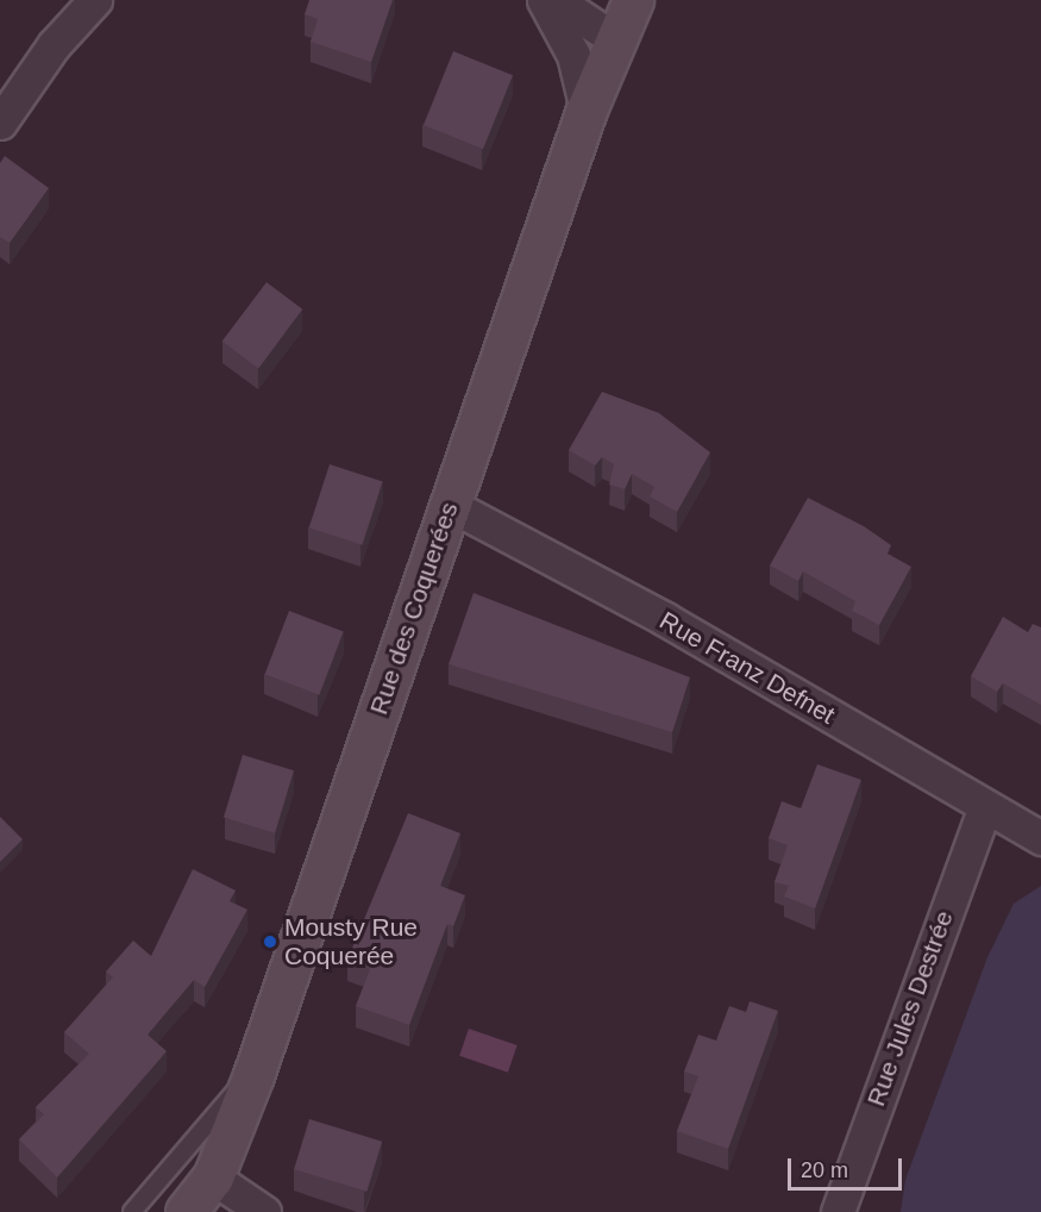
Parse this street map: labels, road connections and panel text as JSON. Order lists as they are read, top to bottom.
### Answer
{
  "streets": {
    "street": ["Rue des Coquerées", "Rue Franz Defnet", "Rue Jules Destrée"]
  },
  "crossings": [
    ["Rue des Coquerées", "Rue Franz Defnet"],
    ["Rue Franz Defnet", "Rue Jules Destrée"]
  ],
  "places": ["Mousty Rue Coquerée"],
  "scale_bar": "20 m"
}
